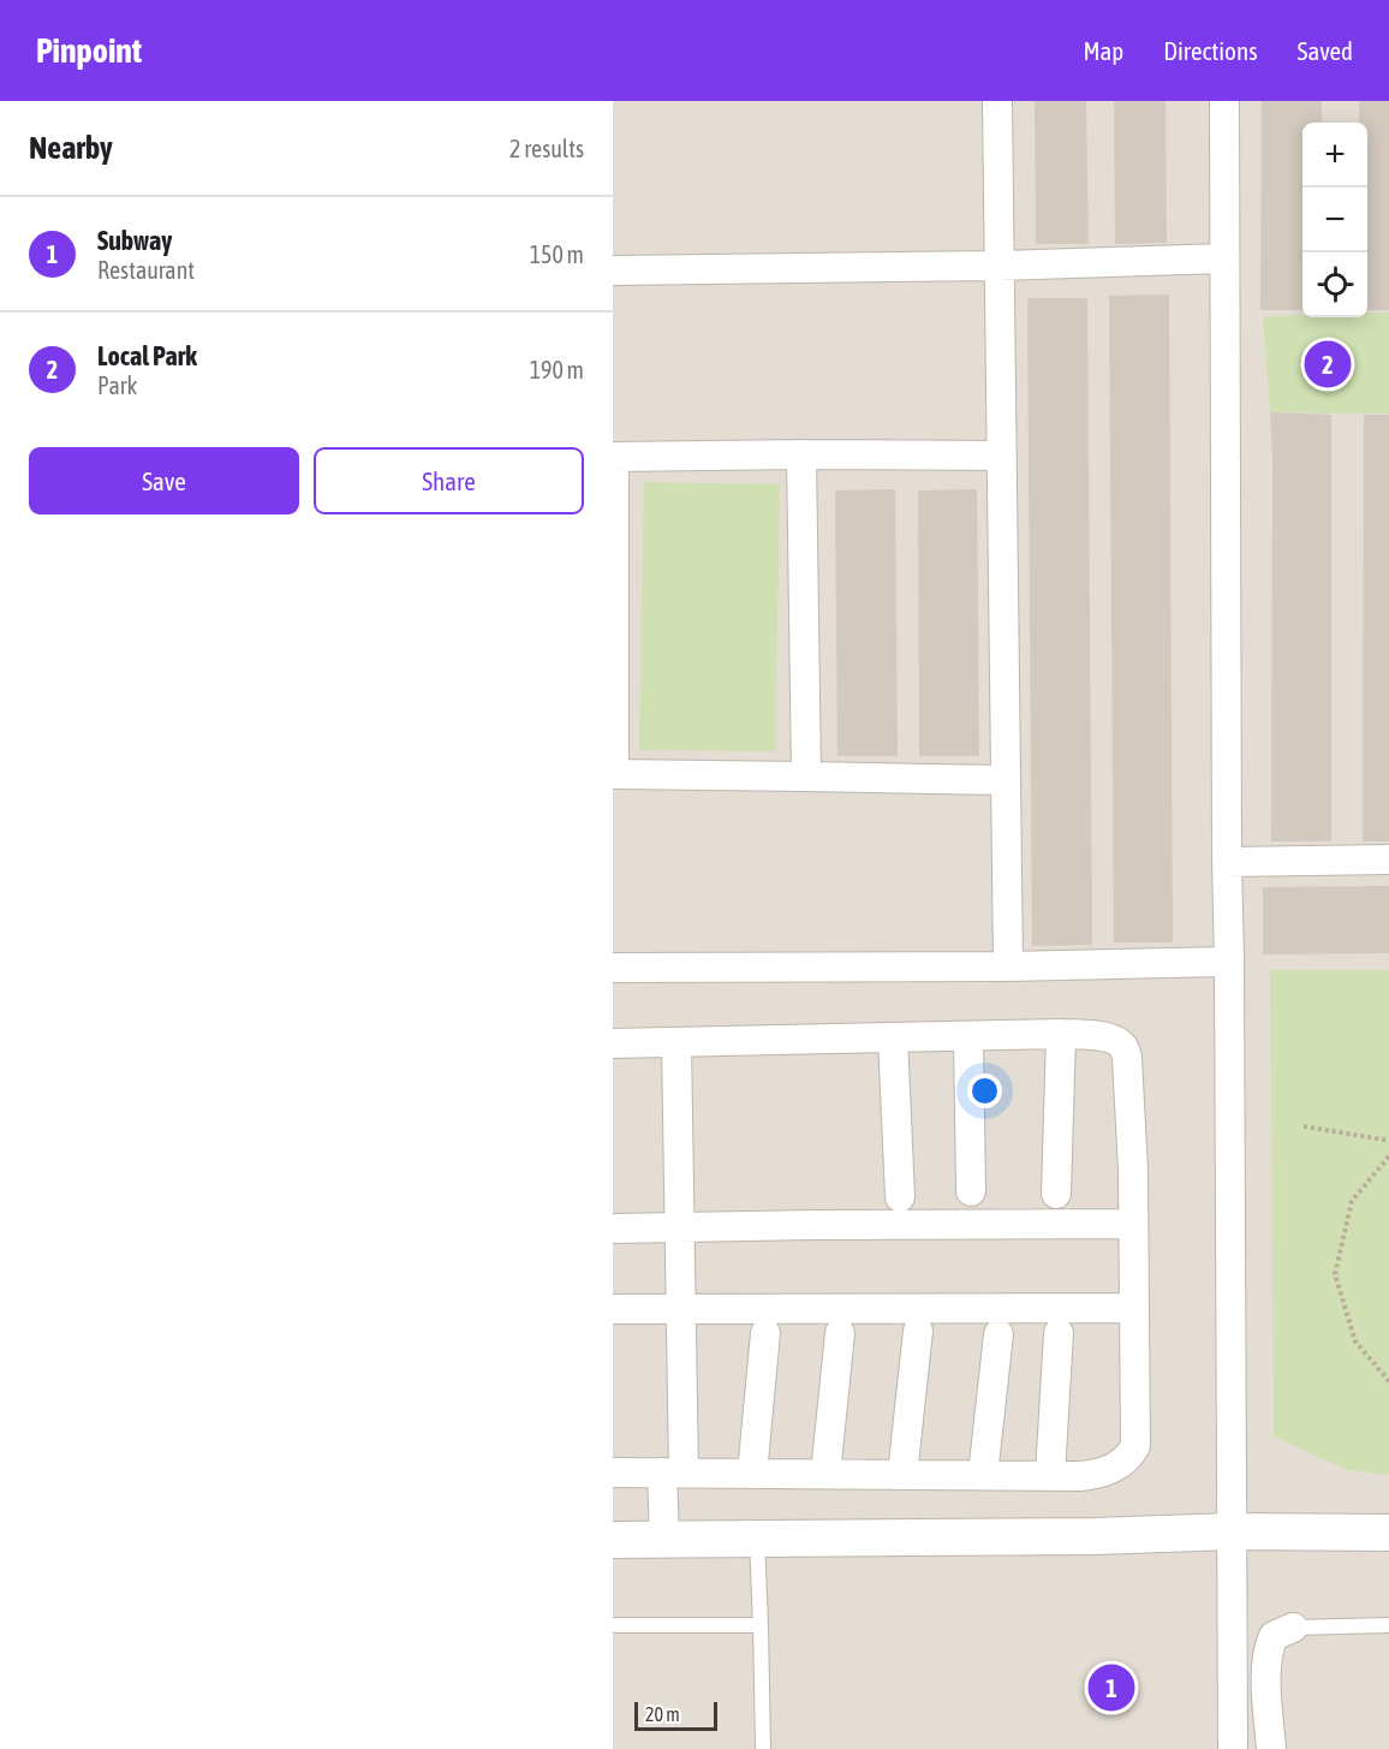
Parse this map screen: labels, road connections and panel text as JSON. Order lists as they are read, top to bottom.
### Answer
{
  "scale_bar": "20 m",
  "page": {
    "header": "Pinpoint",
    "nav": ["Map", "Directions", "Saved"],
    "heading": ["Nearby", "2 results"],
    "map_buttons": ["+", "−"],
    "list": [
      {
        "mark": "1",
        "name": "Subway",
        "note": "Restaurant",
        "value": "150 m"
      },
      {
        "mark": "2",
        "name": "Local Park",
        "note": "Park",
        "value": "190 m"
      }
    ],
    "pins": ["2", "1"],
    "buttons": ["Save", "Share"],
    "scale": "20 m"
  }
}
